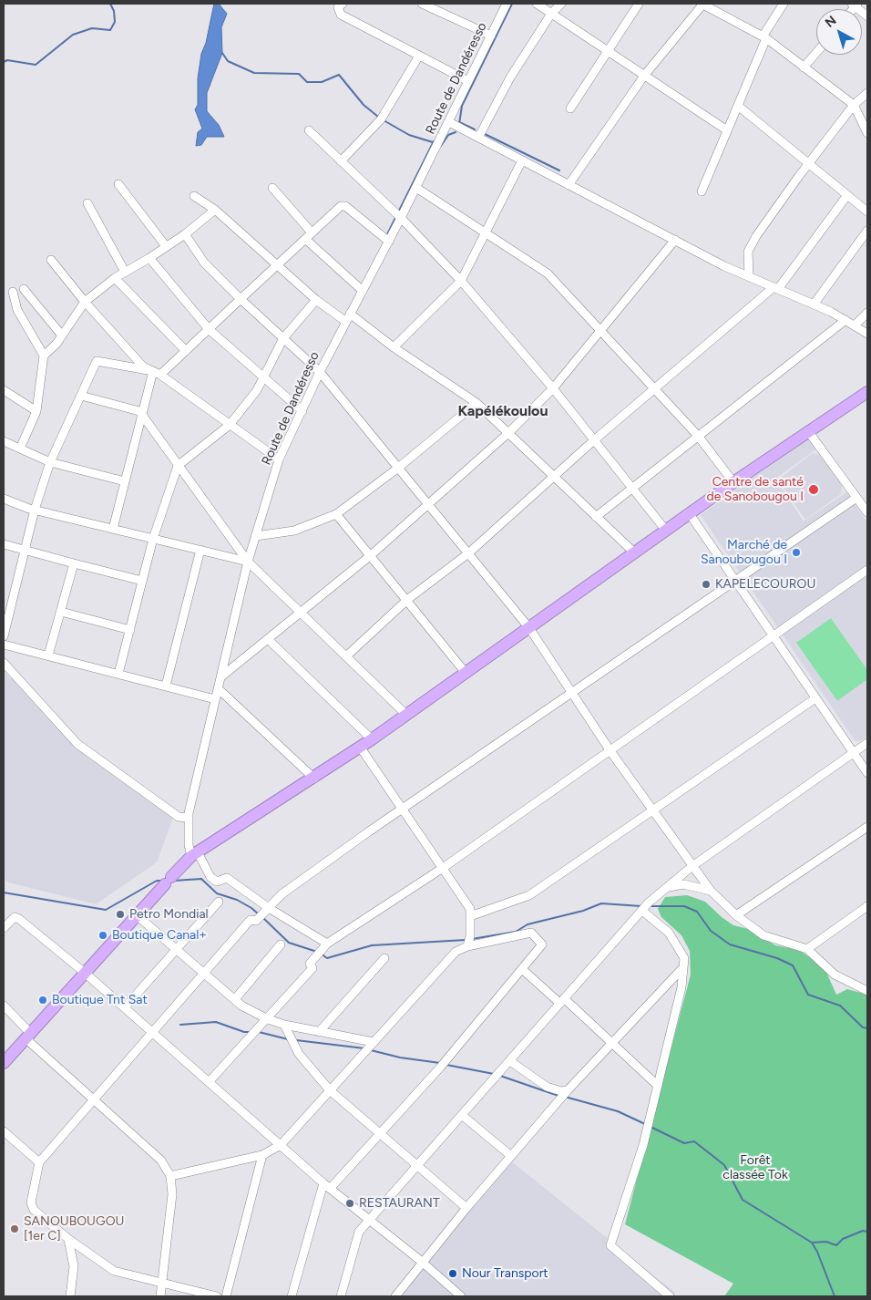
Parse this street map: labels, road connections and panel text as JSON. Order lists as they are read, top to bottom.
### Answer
{
  "streets": {
    "street": ["Route de Dandéresso"]
  },
  "districts": ["Kapélékoulou"],
  "parks": ["Forêt classée Tok"],
  "places": [
    "Centre de santé de Sanobougou I",
    "Marché de Sanoubougou I",
    "KAPELECOUROU",
    "Petro Mondial",
    "Boutique Canal+",
    "Boutique Tnt Sat",
    "RESTAURANT",
    "SANOUBOUGOU [1er C]",
    "Nour Transport"
  ],
  "north": "top left"
}
